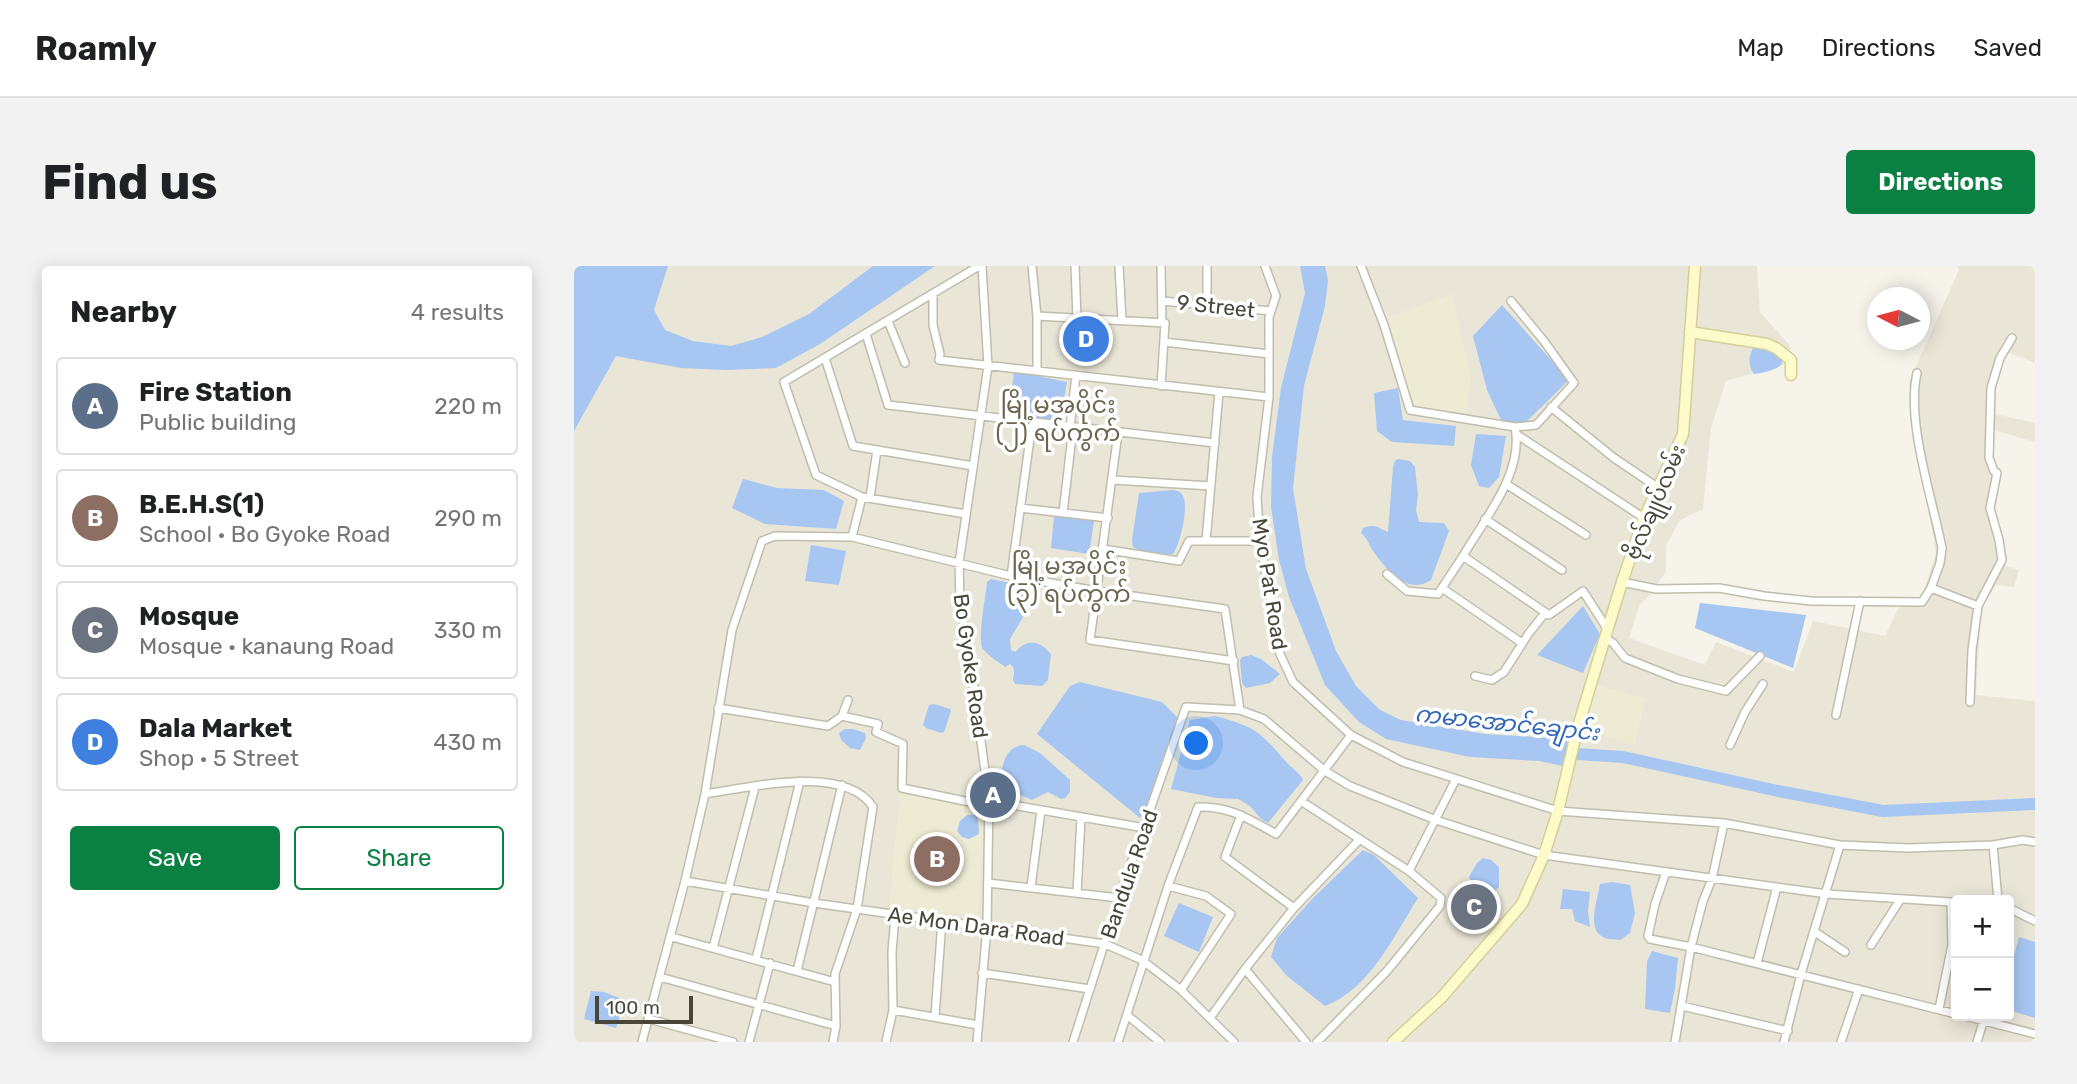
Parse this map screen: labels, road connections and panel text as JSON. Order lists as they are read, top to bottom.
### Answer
{
  "streets": {
    "street": [
      "9 Street",
      "ဗိုလ်ချုပ်လမ်း",
      "Myo Pat Road",
      "Bo Gyoke Road",
      "Bandula Road",
      "Ae Mon Dara Road"
    ]
  },
  "crossings": [
    ["9 Street", "Myo Pat Road"],
    ["ဗိုလ်ချုပ်လမ်း", "Myo Pat Road"],
    ["Bo Gyoke Road", "Ae Mon Dara Road"],
    ["Bandula Road", "Ae Mon Dara Road"]
  ],
  "districts": ["မြို့မအပိုင်း (၂) ရပ်ကွက်", "မြို့မအပိုင်း (၃) ရပ်ကွက်"],
  "water": ["ကမာအောင်ချောင်း"],
  "scale_bar": "100 m",
  "north": "left",
  "page": {
    "header": "Roamly",
    "nav": ["Map", "Directions", "Saved"],
    "buttons": [
      "Directions",
      ["Save", "Share"]
    ],
    "title": "Find us",
    "heading": ["Nearby", "4 results"],
    "pins": [
      "D",
      "A",
      "B",
      "C"
    ],
    "list": [
      {
        "mark": "A",
        "name": "Fire Station",
        "note": "Public building",
        "value": "220 m"
      },
      {
        "mark": "B",
        "name": "B.E.H.S(1)",
        "note": "School · Bo Gyoke Road",
        "value": "290 m"
      },
      {
        "mark": "C",
        "name": "Mosque",
        "note": "Mosque · kanaung Road",
        "value": "330 m"
      },
      {
        "mark": "D",
        "name": "Dala Market",
        "note": "Shop · 5 Street",
        "value": "430 m"
      }
    ],
    "map_buttons": ["+", "−"],
    "scale": "100 m"
  }
}
